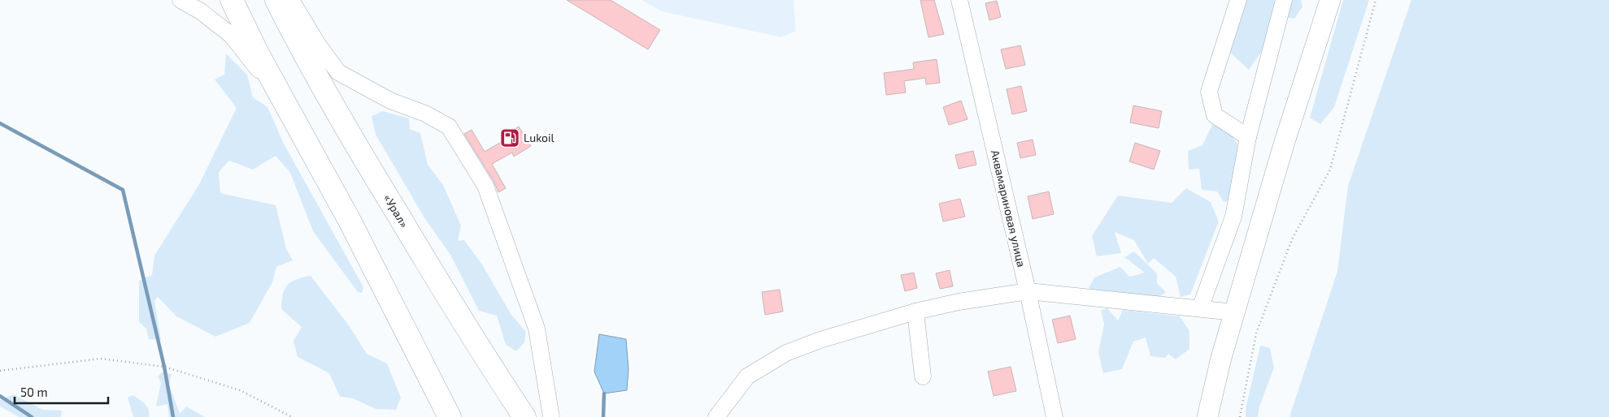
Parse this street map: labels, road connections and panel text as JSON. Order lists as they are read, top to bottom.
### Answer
{
  "streets": {
    "highway": ["«Урал»"],
    "street": ["Аквамариновая улица"]
  },
  "places": {
    "fuel station": ["Lukoil"]
  },
  "scale_bar": "50 m"
}
